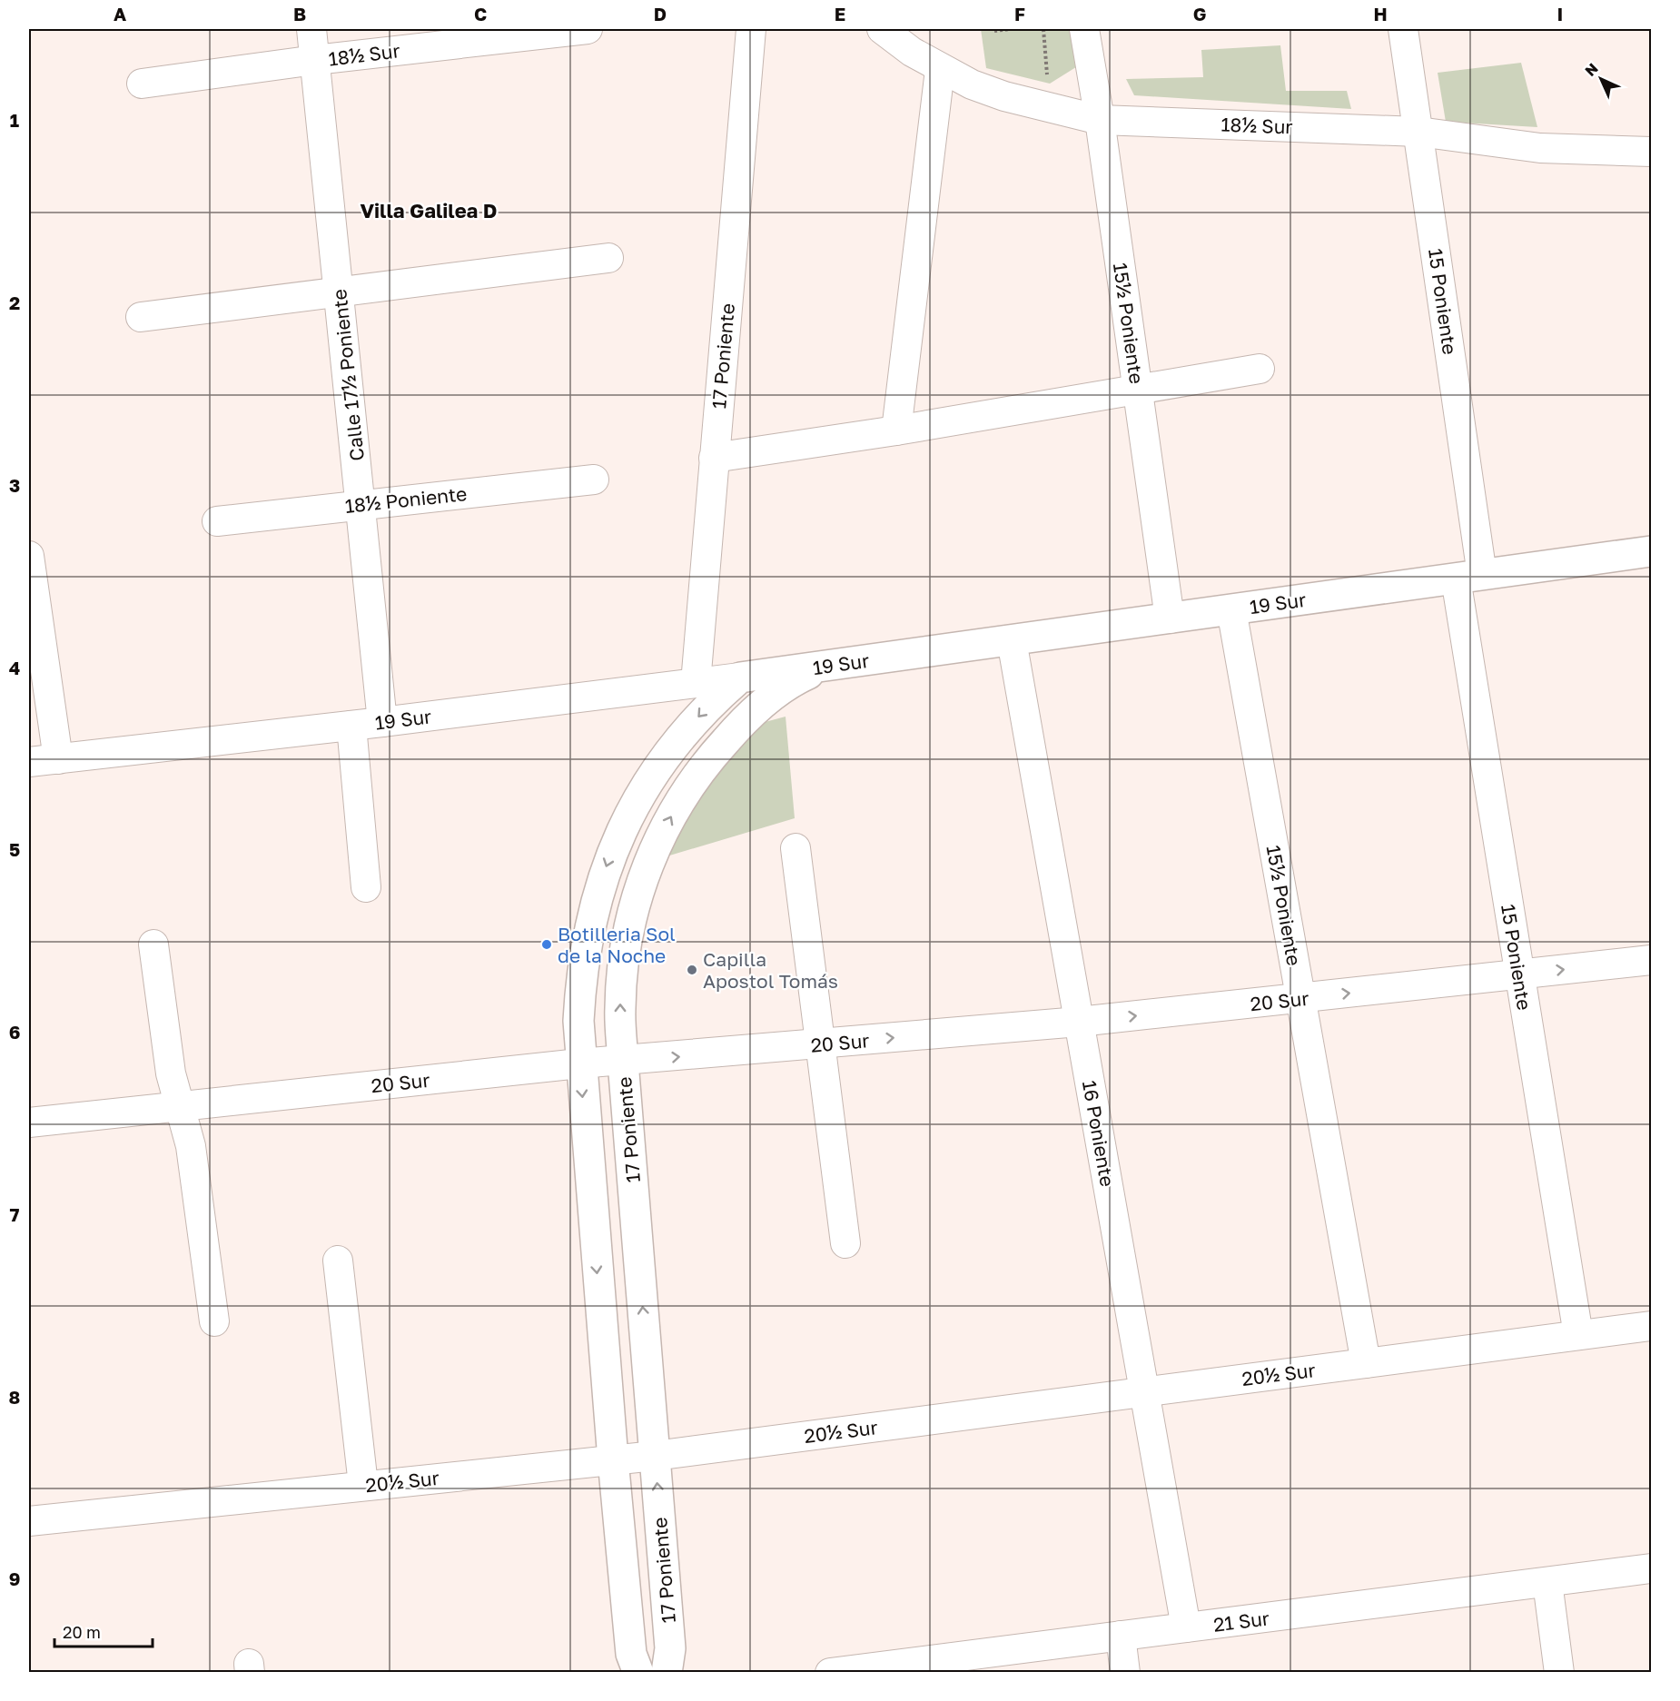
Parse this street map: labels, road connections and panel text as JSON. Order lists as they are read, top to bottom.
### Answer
{
  "streets": {
    "street": [
      "18½ Sur",
      "15 Poniente",
      "15½ Poniente",
      "17 Poniente",
      "Calle 17½ Poniente",
      "18½ Poniente",
      "19 Sur",
      "20 Sur",
      "16 Poniente",
      "20½ Sur",
      "21 Sur"
    ]
  },
  "crossings": [
    ["18½ Sur", "15 Poniente"],
    ["18½ Sur", "15½ Poniente"],
    ["18½ Sur", "Calle 17½ Poniente"],
    ["15 Poniente", "19 Sur"],
    ["15 Poniente", "20 Sur"],
    ["15 Poniente", "20½ Sur"],
    ["15½ Poniente", "19 Sur"],
    ["15½ Poniente", "20 Sur"],
    ["15½ Poniente", "20½ Sur"],
    ["17 Poniente", "19 Sur"],
    ["17 Poniente", "20 Sur"],
    ["17 Poniente", "20½ Sur"],
    ["Calle 17½ Poniente", "18½ Poniente"],
    ["Calle 17½ Poniente", "19 Sur"],
    ["19 Sur", "16 Poniente"],
    ["20 Sur", "16 Poniente"],
    ["16 Poniente", "20½ Sur"],
    ["16 Poniente", "21 Sur"]
  ],
  "one_way": ["20 Sur"],
  "districts": ["Villa Galilea D"],
  "places": ["Botilleria Sol de la Noche", "Capilla Apostol Tomás"],
  "scale_bar": "20 m",
  "north": "top left",
  "grid": {
    "columns": [
      "A",
      "B",
      "C",
      "D",
      "E",
      "F",
      "G",
      "H",
      "I"
    ],
    "rows": [
      "1",
      "2",
      "3",
      "4",
      "5",
      "6",
      "7",
      "8",
      "9"
    ]
  }
}
